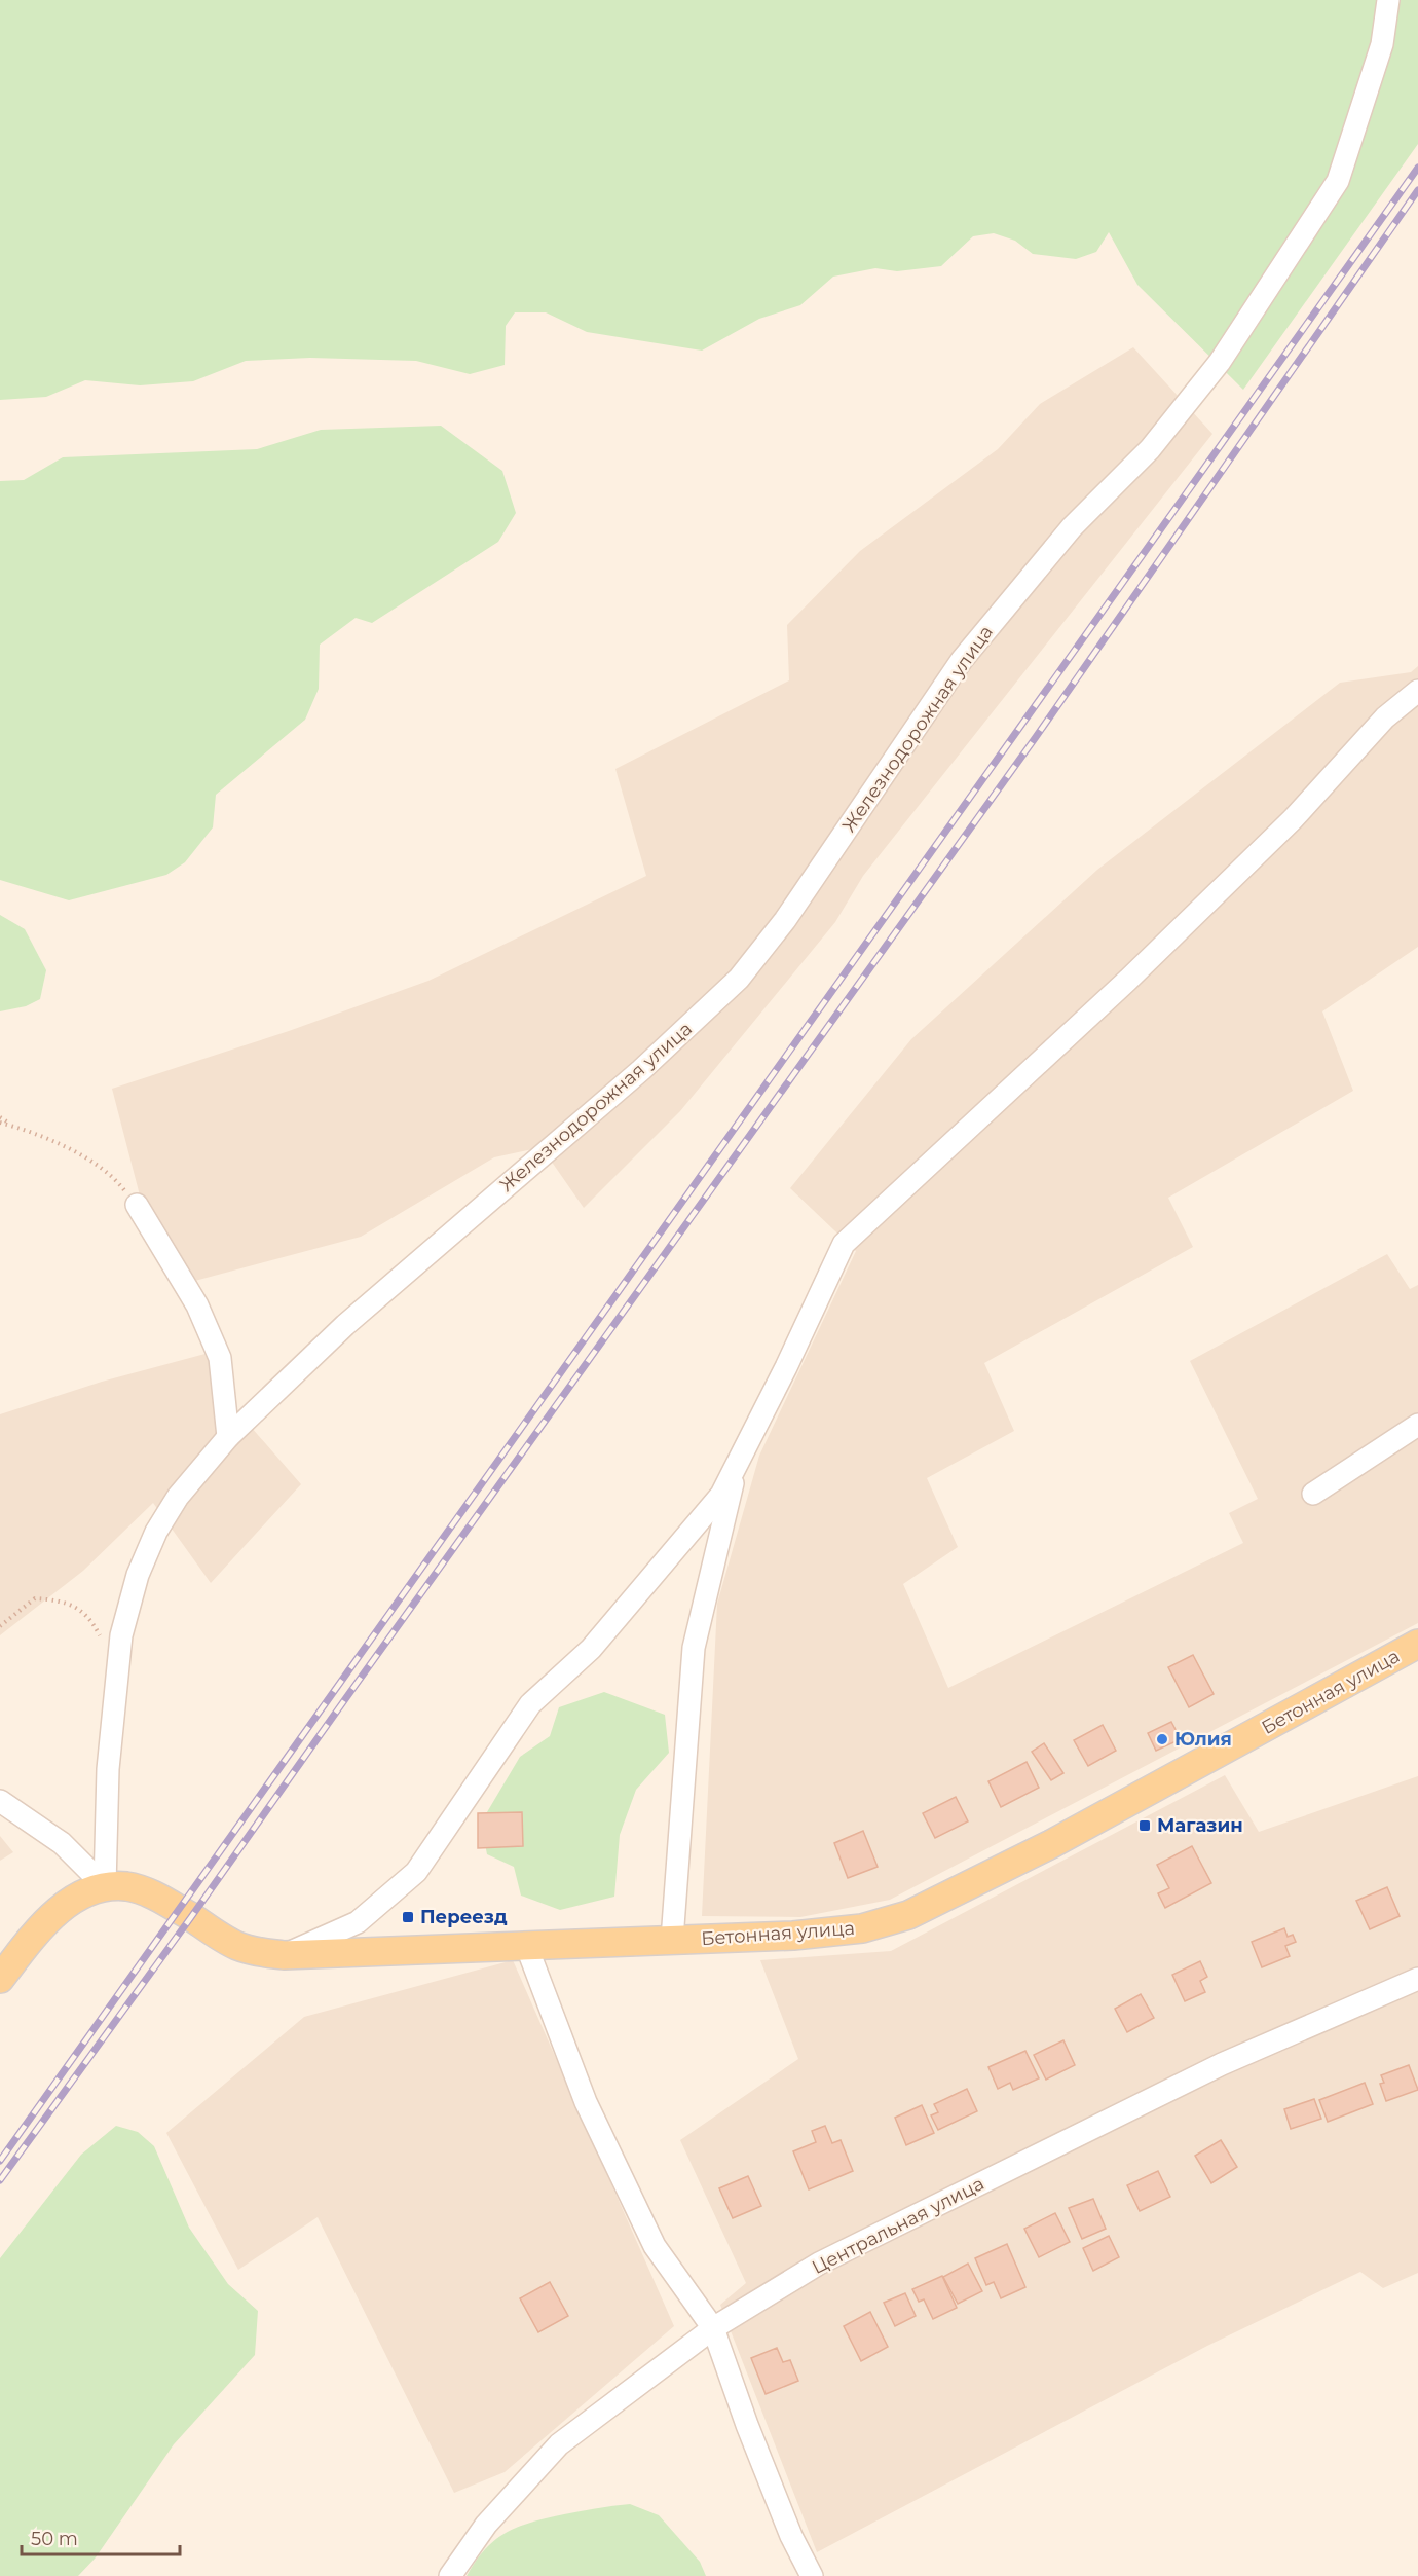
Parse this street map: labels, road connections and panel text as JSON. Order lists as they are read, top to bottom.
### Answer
{
  "streets": {
    "main road": ["Бетонная улица"],
    "street": ["Железнодорожная улица", "Центральная улица"]
  },
  "crossings": [
    ["Железнодорожная улица", "Бетонная улица"]
  ],
  "places": {
    "other": ["Юлия"],
    "transit": ["Магазин", "Переезд"]
  },
  "scale_bar": "50 m"
}
